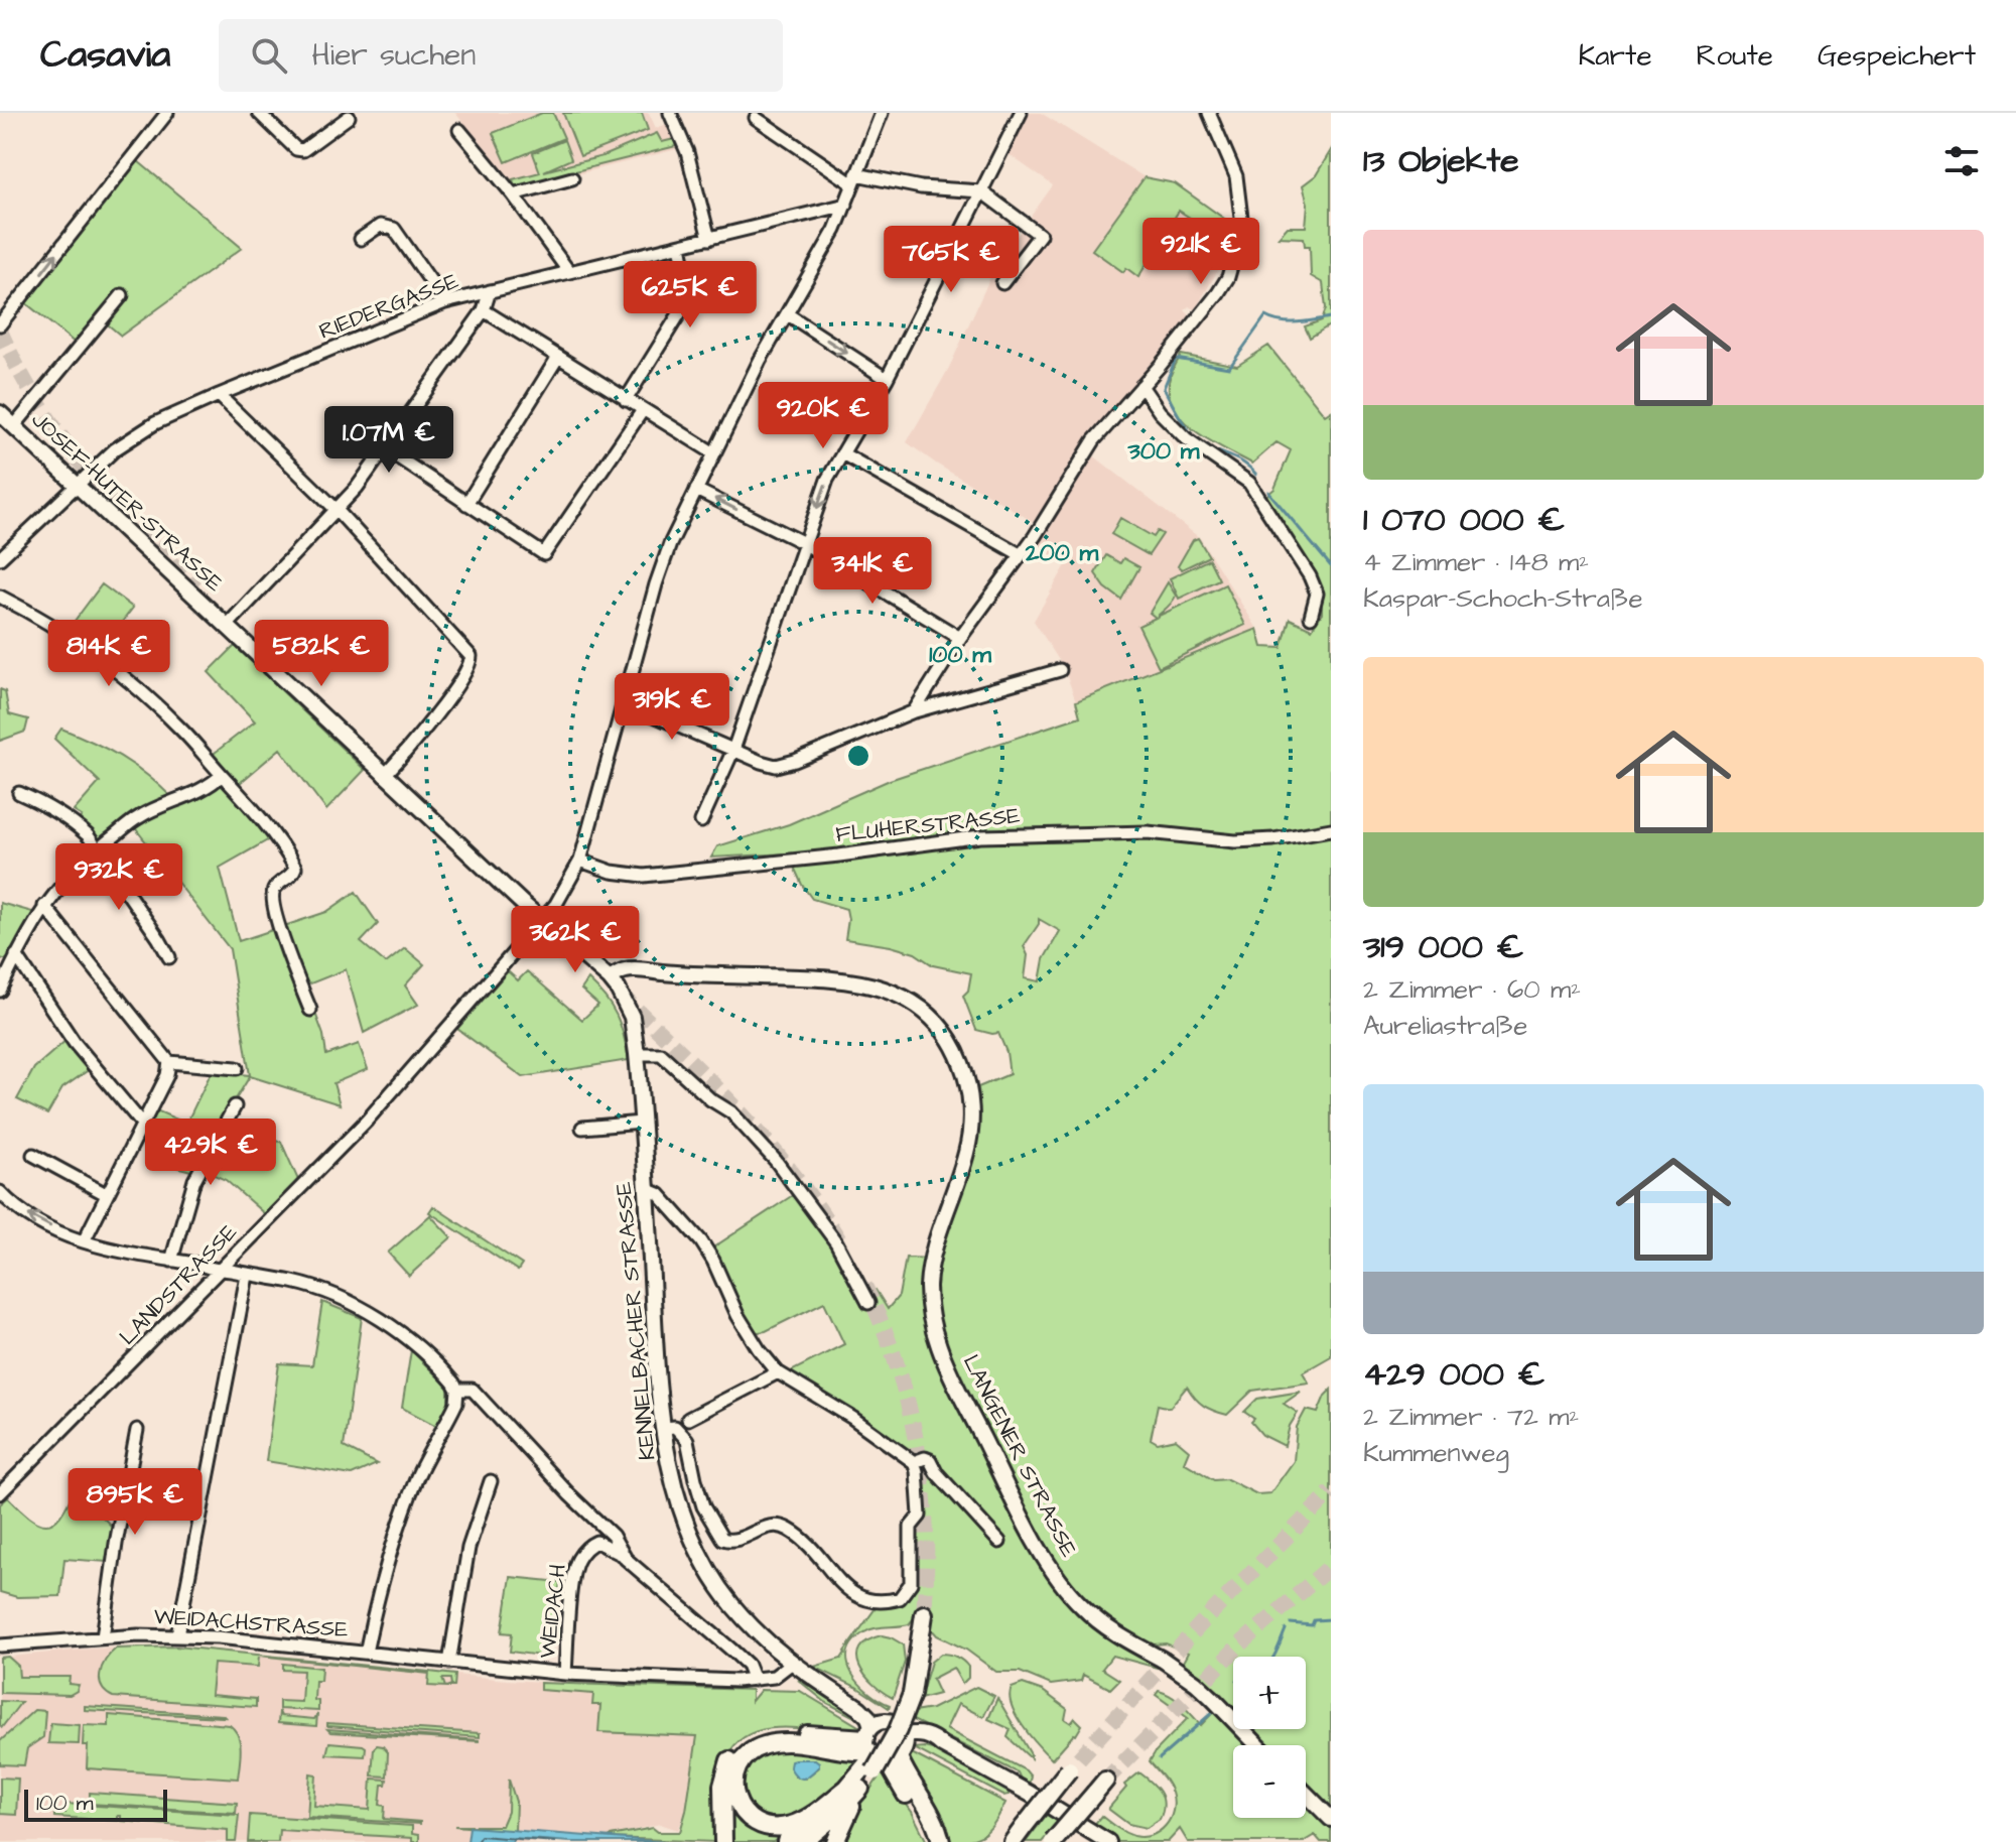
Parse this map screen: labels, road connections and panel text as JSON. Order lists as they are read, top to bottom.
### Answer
{
  "streets": {
    "main road": ["JOSEF-HUTER-STRASSE", "KENNELBACHER STRASSE", "LANGENER STRASSE"],
    "street": [
      "RIEDERGASSE",
      "FLUHERSTRASSE",
      "LANDSTRASSE",
      "WEIDACH",
      "WEIDACHSTRASSE"
    ]
  },
  "crossings": [
    ["RIEDERGASSE", "JOSEF-HUTER-STRASSE"],
    ["RIEDERGASSE", "LANDSTRASSE"],
    ["JOSEF-HUTER-STRASSE", "LANDSTRASSE"],
    ["FLUHERSTRASSE", "LANDSTRASSE"],
    ["KENNELBACHER STRASSE", "LANGENER STRASSE"],
    ["KENNELBACHER STRASSE", "WEIDACHSTRASSE"],
    ["WEIDACH", "WEIDACHSTRASSE"]
  ],
  "scale_bar": "100 m",
  "page": {
    "header": "Casavia",
    "search": "Hier suchen",
    "nav": ["Karte", "Route", "Gespeichert"],
    "heading": "13 Objekte",
    "list": [
      {
        "name": "1 070 000 €",
        "note": "4 Zimmer · 148 m² · Kaspar-Schoch-Straße"
      },
      {
        "name": "319 000 €",
        "note": "2 Zimmer · 60 m² · Aureliastraße"
      },
      {
        "name": "429 000 €",
        "note": "2 Zimmer · 72 m² · Kummenweg"
      }
    ],
    "price": [
      "921K €",
      "765K €",
      "625K €",
      "920K €",
      "1.07M €",
      "341K €",
      "814K €",
      "582K €",
      "319K €",
      "932K €",
      "362K €",
      "429K €",
      "895K €"
    ],
    "map_buttons": ["+", "−"],
    "scale": "100 m"
  },
  "rings": ["300 m", "200 m", "100 m"]
}
